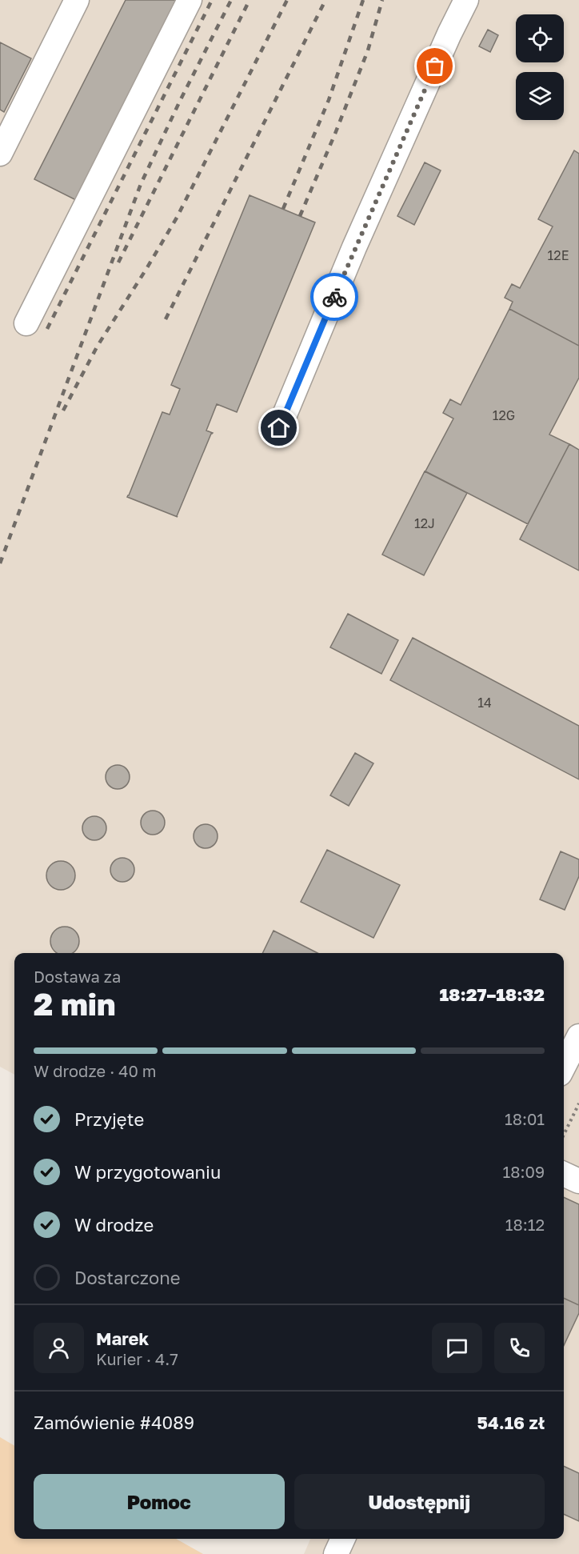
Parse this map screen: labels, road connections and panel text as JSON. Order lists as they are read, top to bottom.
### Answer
{
  "house_numbers": [
    "12E",
    "12G",
    "12J",
    "14"
  ],
  "page": {
    "heading": ["2 min", "Dostawa za", "18:27–18:32"],
    "panel": [
      "Marek",
      "Kurier · 4.7",
      "Zamówienie #4089",
      "54.16 zł"
    ],
    "bar": "W drodze · 40 m",
    "list": [
      ["Przyjęte", "18:01"],
      ["W przygotowaniu", "18:09"],
      ["W drodze", "18:12"],
      "Dostarczone"
    ],
    "buttons": ["Pomoc", "Udostępnij"]
  }
}
